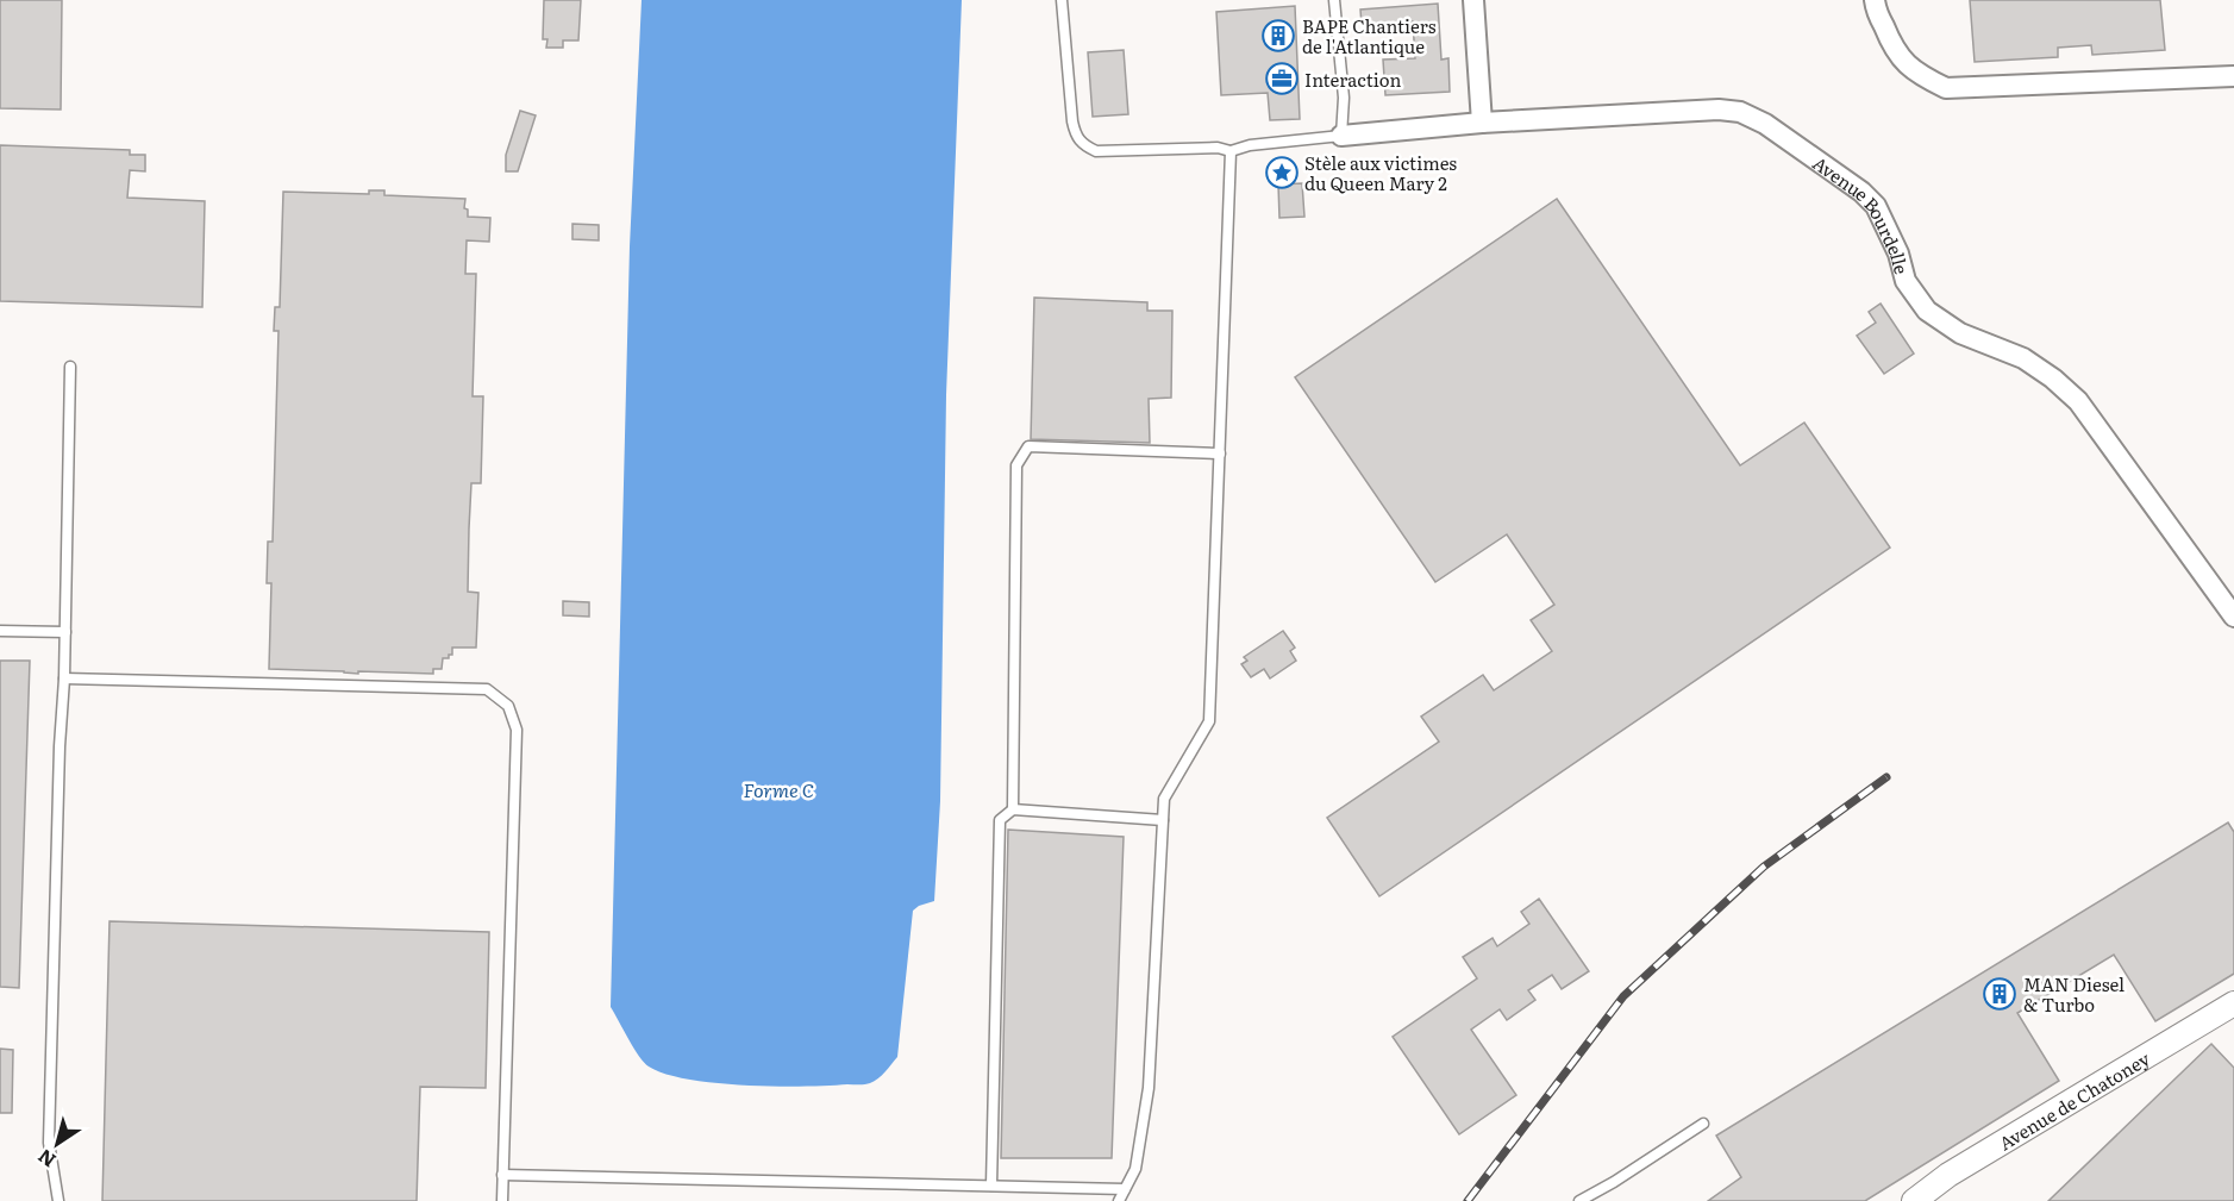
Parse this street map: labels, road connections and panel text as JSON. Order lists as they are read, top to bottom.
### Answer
{
  "streets": {
    "street": ["Avenue Bourdelle", "Avenue de Chatoney"]
  },
  "water": ["Forme C"],
  "places": {
    "building": ["BAPE Chantiers de l'Atlantique", "MAN Diesel & Turbo"],
    "office": ["Interaction"],
    "place": ["Stèle aux victimes du Queen Mary 2"]
  },
  "north": "bottom left"
}
